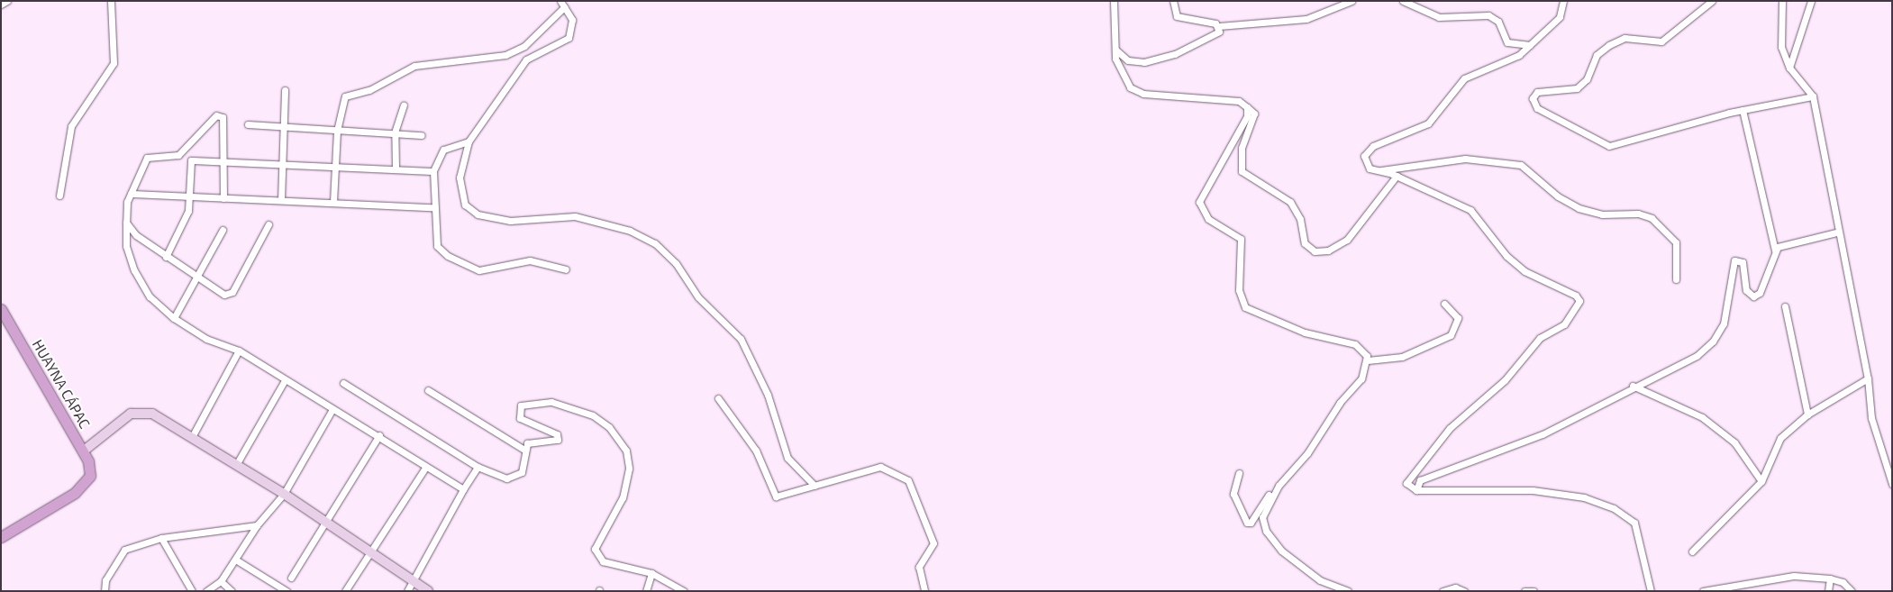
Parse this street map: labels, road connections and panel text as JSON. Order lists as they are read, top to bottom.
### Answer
{
  "streets": {
    "main road": ["HUAYNA CÁPAC"]
  }
}
